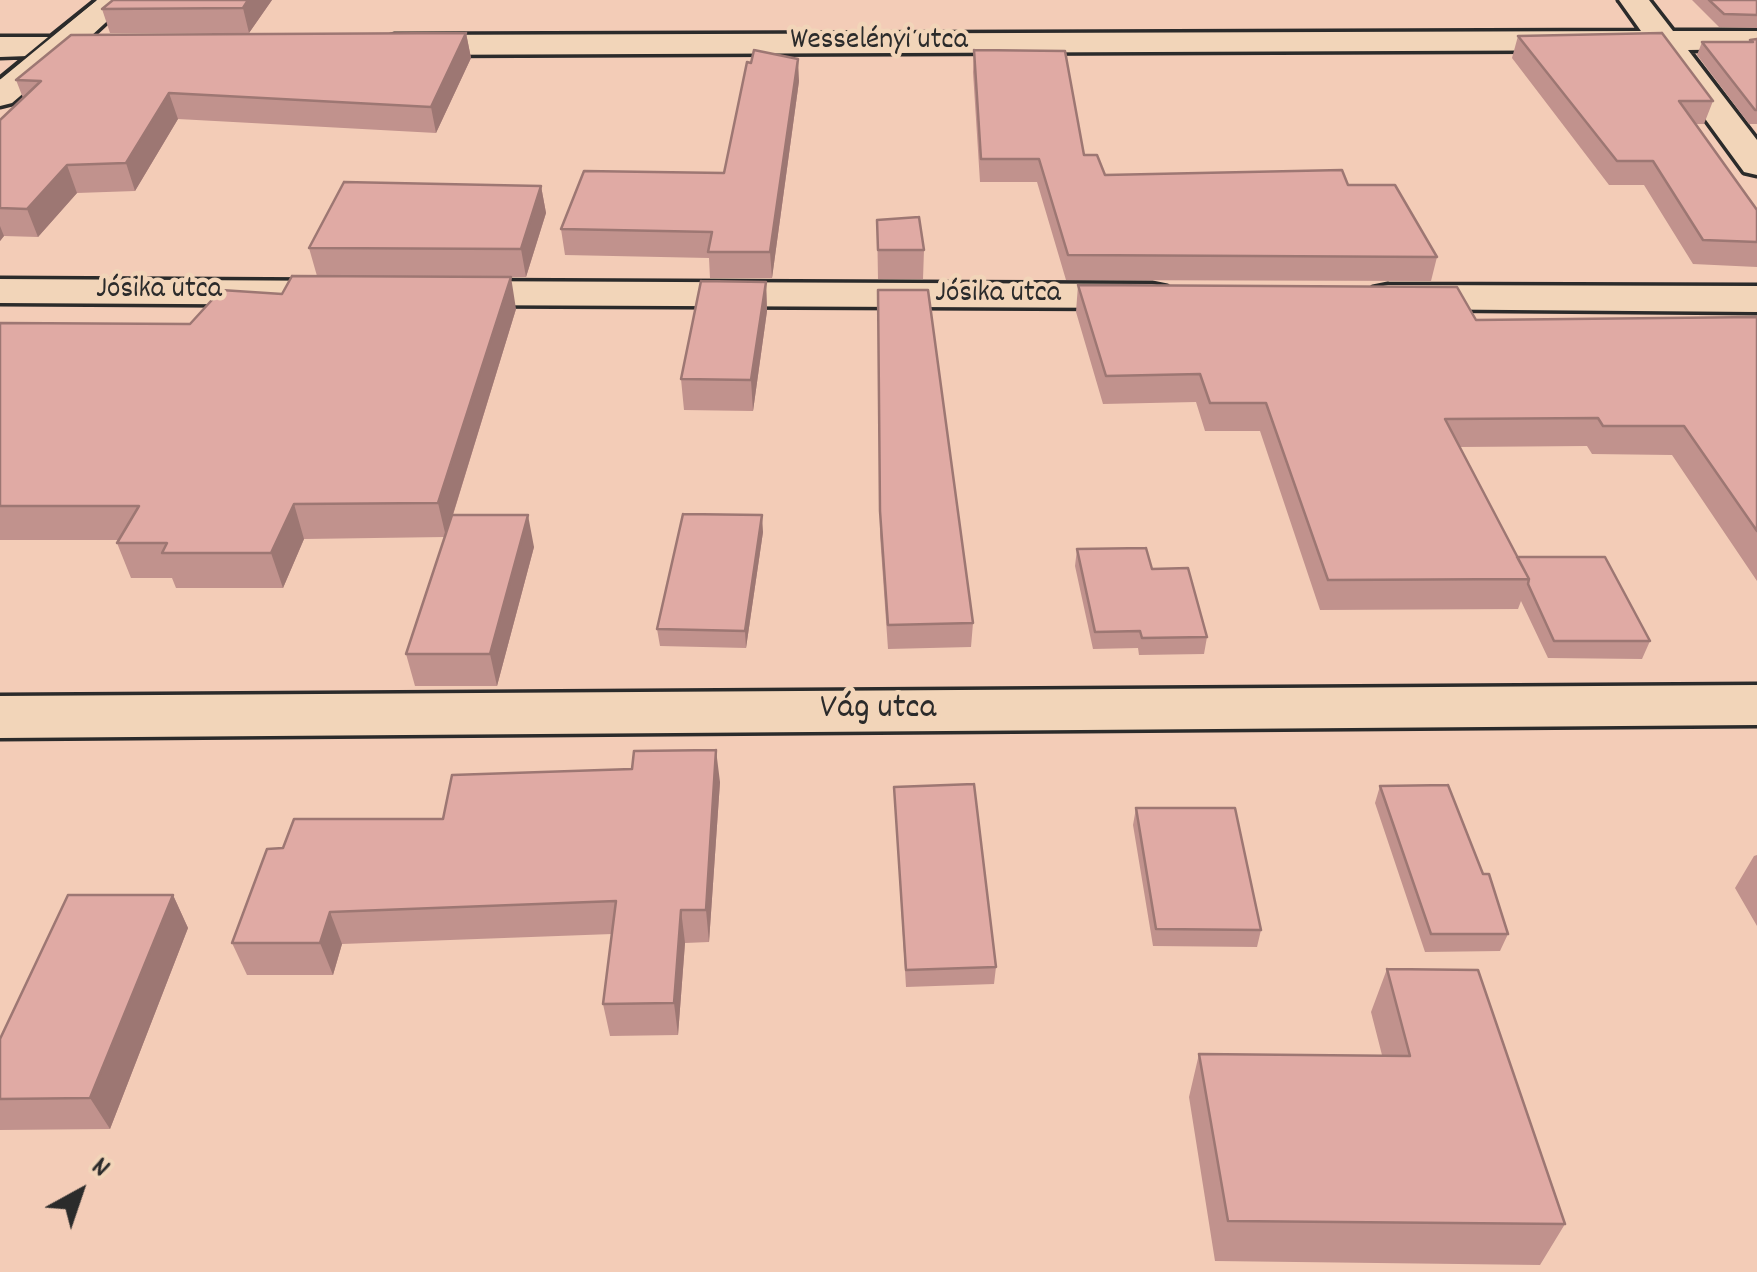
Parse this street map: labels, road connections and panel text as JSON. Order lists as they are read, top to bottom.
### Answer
{
  "streets": {
    "street": ["Wesselényi utca", "Jósika utca", "Vág utca"]
  },
  "north": "top right"
}
